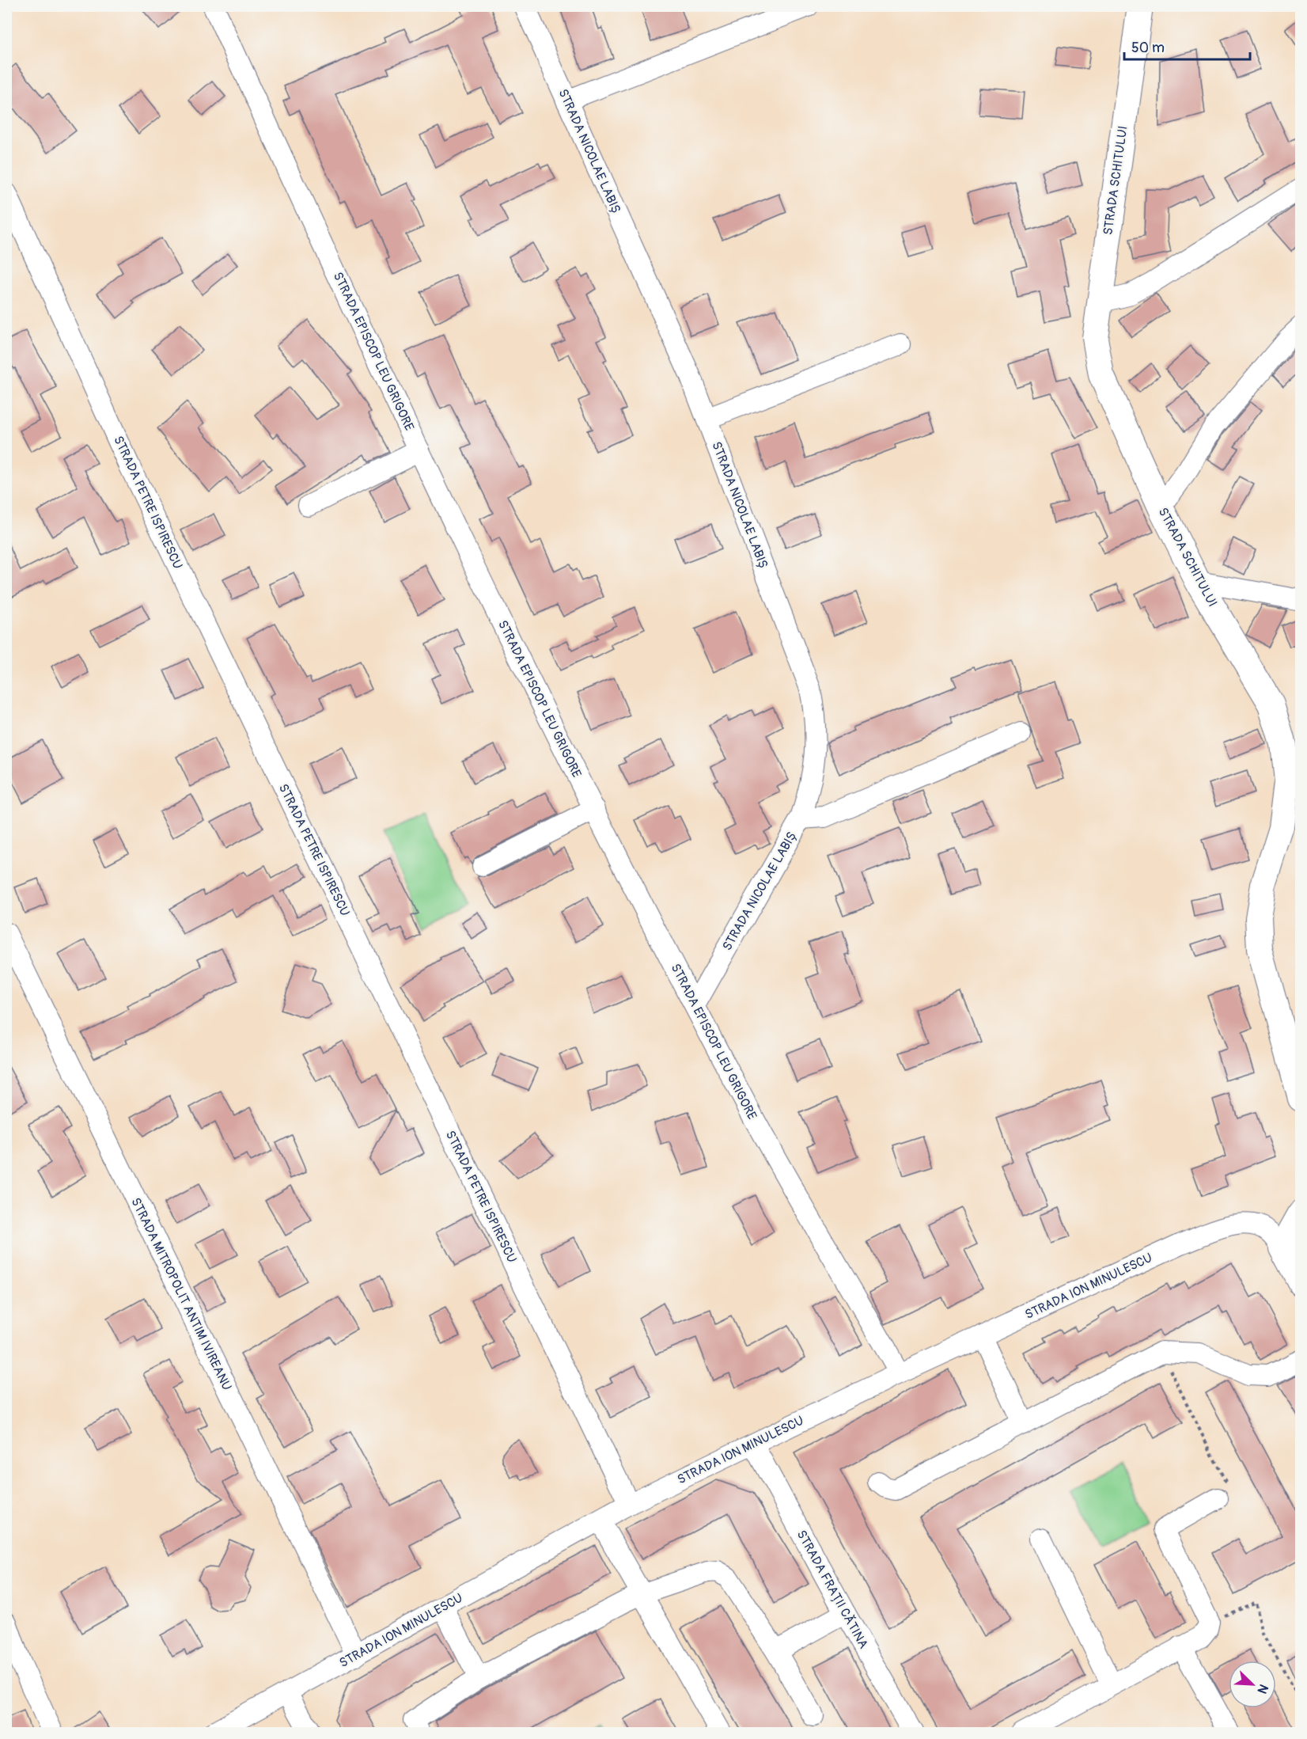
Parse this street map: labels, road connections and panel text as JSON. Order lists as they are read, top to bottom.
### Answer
{
  "streets": {
    "main road": ["STRADA SCHITULUI"],
    "street": [
      "STRADA NICOLAE LABIȘ",
      "STRADA EPISCOP LEU GRIGORE",
      "STRADA PETRE ISPIRESCU",
      "STRADA ION MINULESCU",
      "STRADA MITROPOLIT ANTIM IVIREANU",
      "STRADA FRAȚII CĂTINA"
    ]
  },
  "crossings": [
    ["STRADA NICOLAE LABIȘ", "STRADA EPISCOP LEU GRIGORE"],
    ["STRADA EPISCOP LEU GRIGORE", "STRADA ION MINULESCU"],
    ["STRADA PETRE ISPIRESCU", "STRADA ION MINULESCU"],
    ["STRADA ION MINULESCU", "STRADA MITROPOLIT ANTIM IVIREANU"],
    ["STRADA ION MINULESCU", "STRADA FRAȚII CĂTINA"]
  ],
  "scale_bar": "50 m",
  "north": "bottom right"
}
